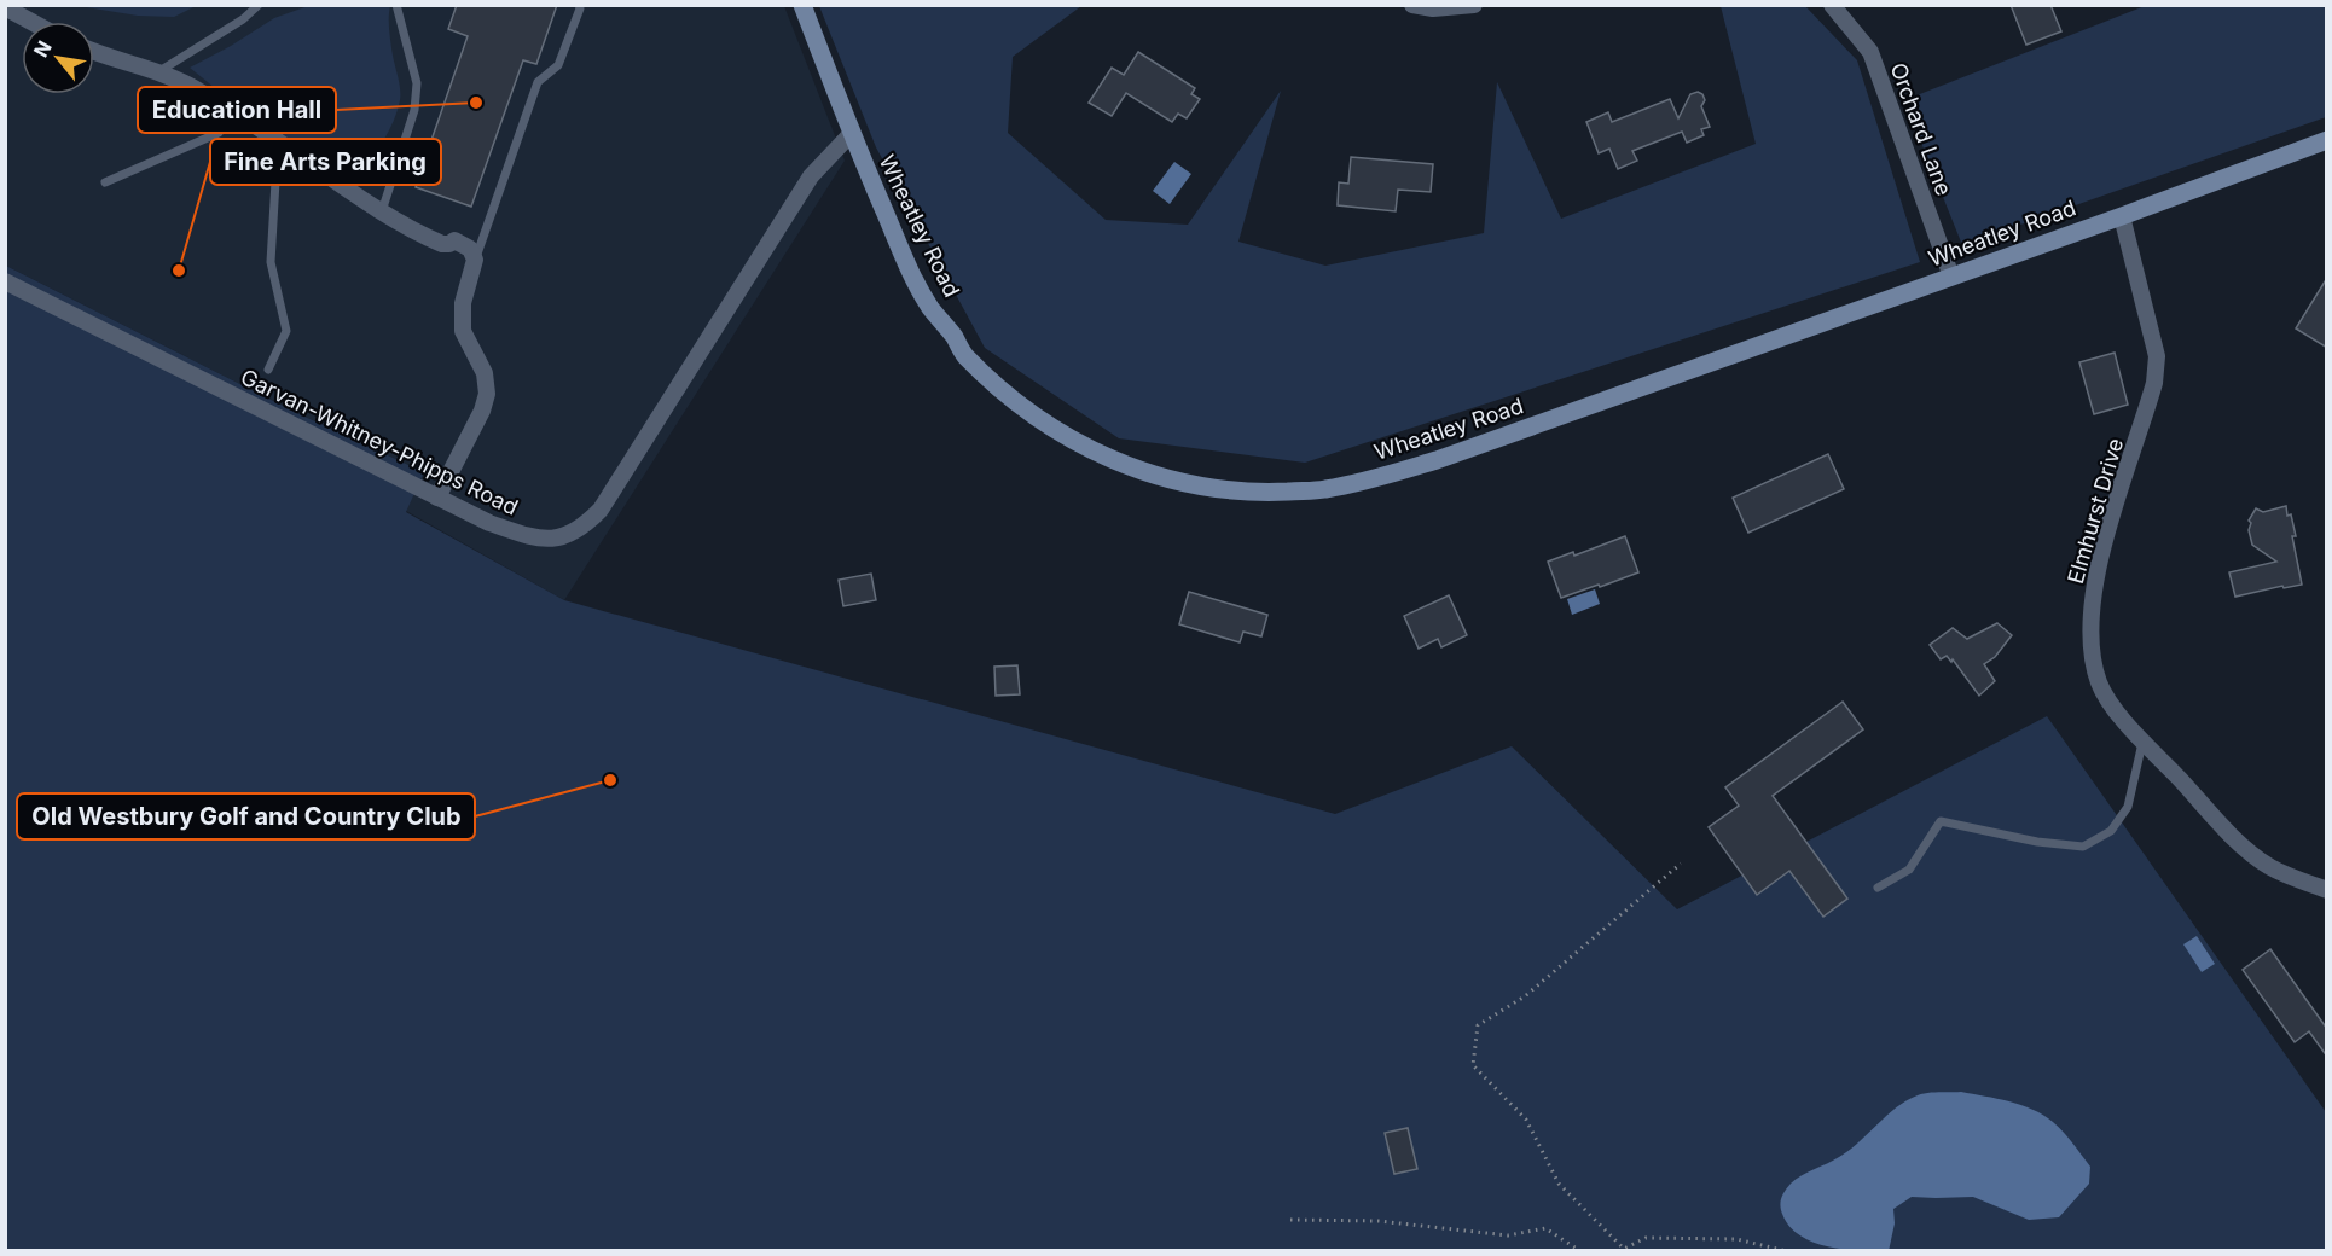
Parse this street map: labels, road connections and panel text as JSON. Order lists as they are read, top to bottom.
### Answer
{
  "streets": {
    "main road": ["Wheatley Road"],
    "street": ["Orchard Lane", "Garvan-Whitney-Phipps Road", "Elmhurst Drive"]
  },
  "crossings": [
    ["Orchard Lane", "Wheatley Road"],
    ["Wheatley Road", "Garvan-Whitney-Phipps Road"],
    ["Wheatley Road", "Elmhurst Drive"]
  ],
  "places": ["Education Hall", "Fine Arts Parking", "Old Westbury Golf and Country Club"],
  "north": "top left"
}
